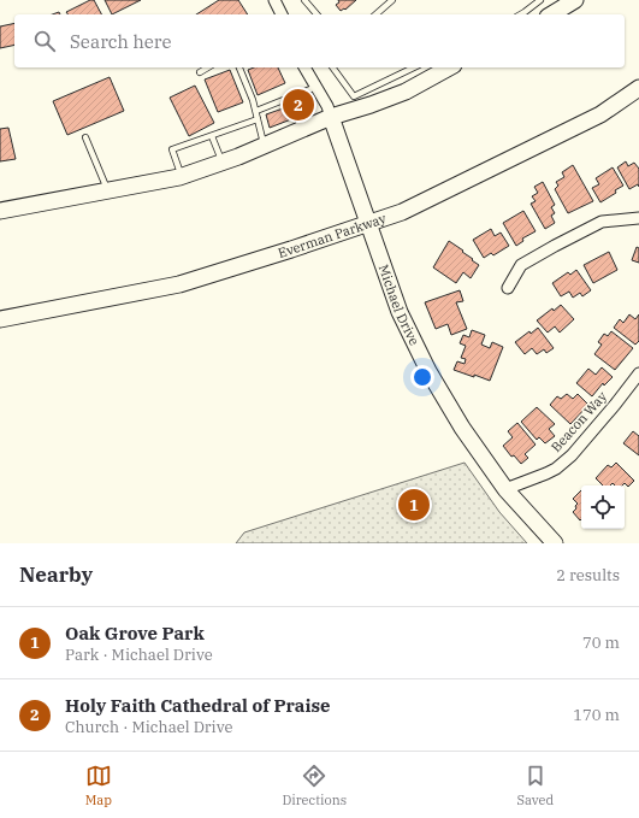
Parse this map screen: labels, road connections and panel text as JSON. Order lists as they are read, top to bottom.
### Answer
{
  "streets": {
    "main road": ["Everman Parkway", "Michael Drive"],
    "street": ["Beacon Way"]
  },
  "crossings": [
    ["Everman Parkway", "Michael Drive"],
    ["Michael Drive", "Beacon Way"]
  ],
  "page": {
    "search": "Search here",
    "pins": ["2", "1"],
    "heading": ["Nearby", "2 results"],
    "list": [
      {
        "mark": "1",
        "name": "Oak Grove Park",
        "note": "Park · Michael Drive",
        "value": "70 m"
      },
      {
        "mark": "2",
        "name": "Holy Faith Cathedral of Praise",
        "note": "Church · Michael Drive",
        "value": "170 m"
      }
    ],
    "nav": ["Map", "Directions", "Saved"]
  }
}
